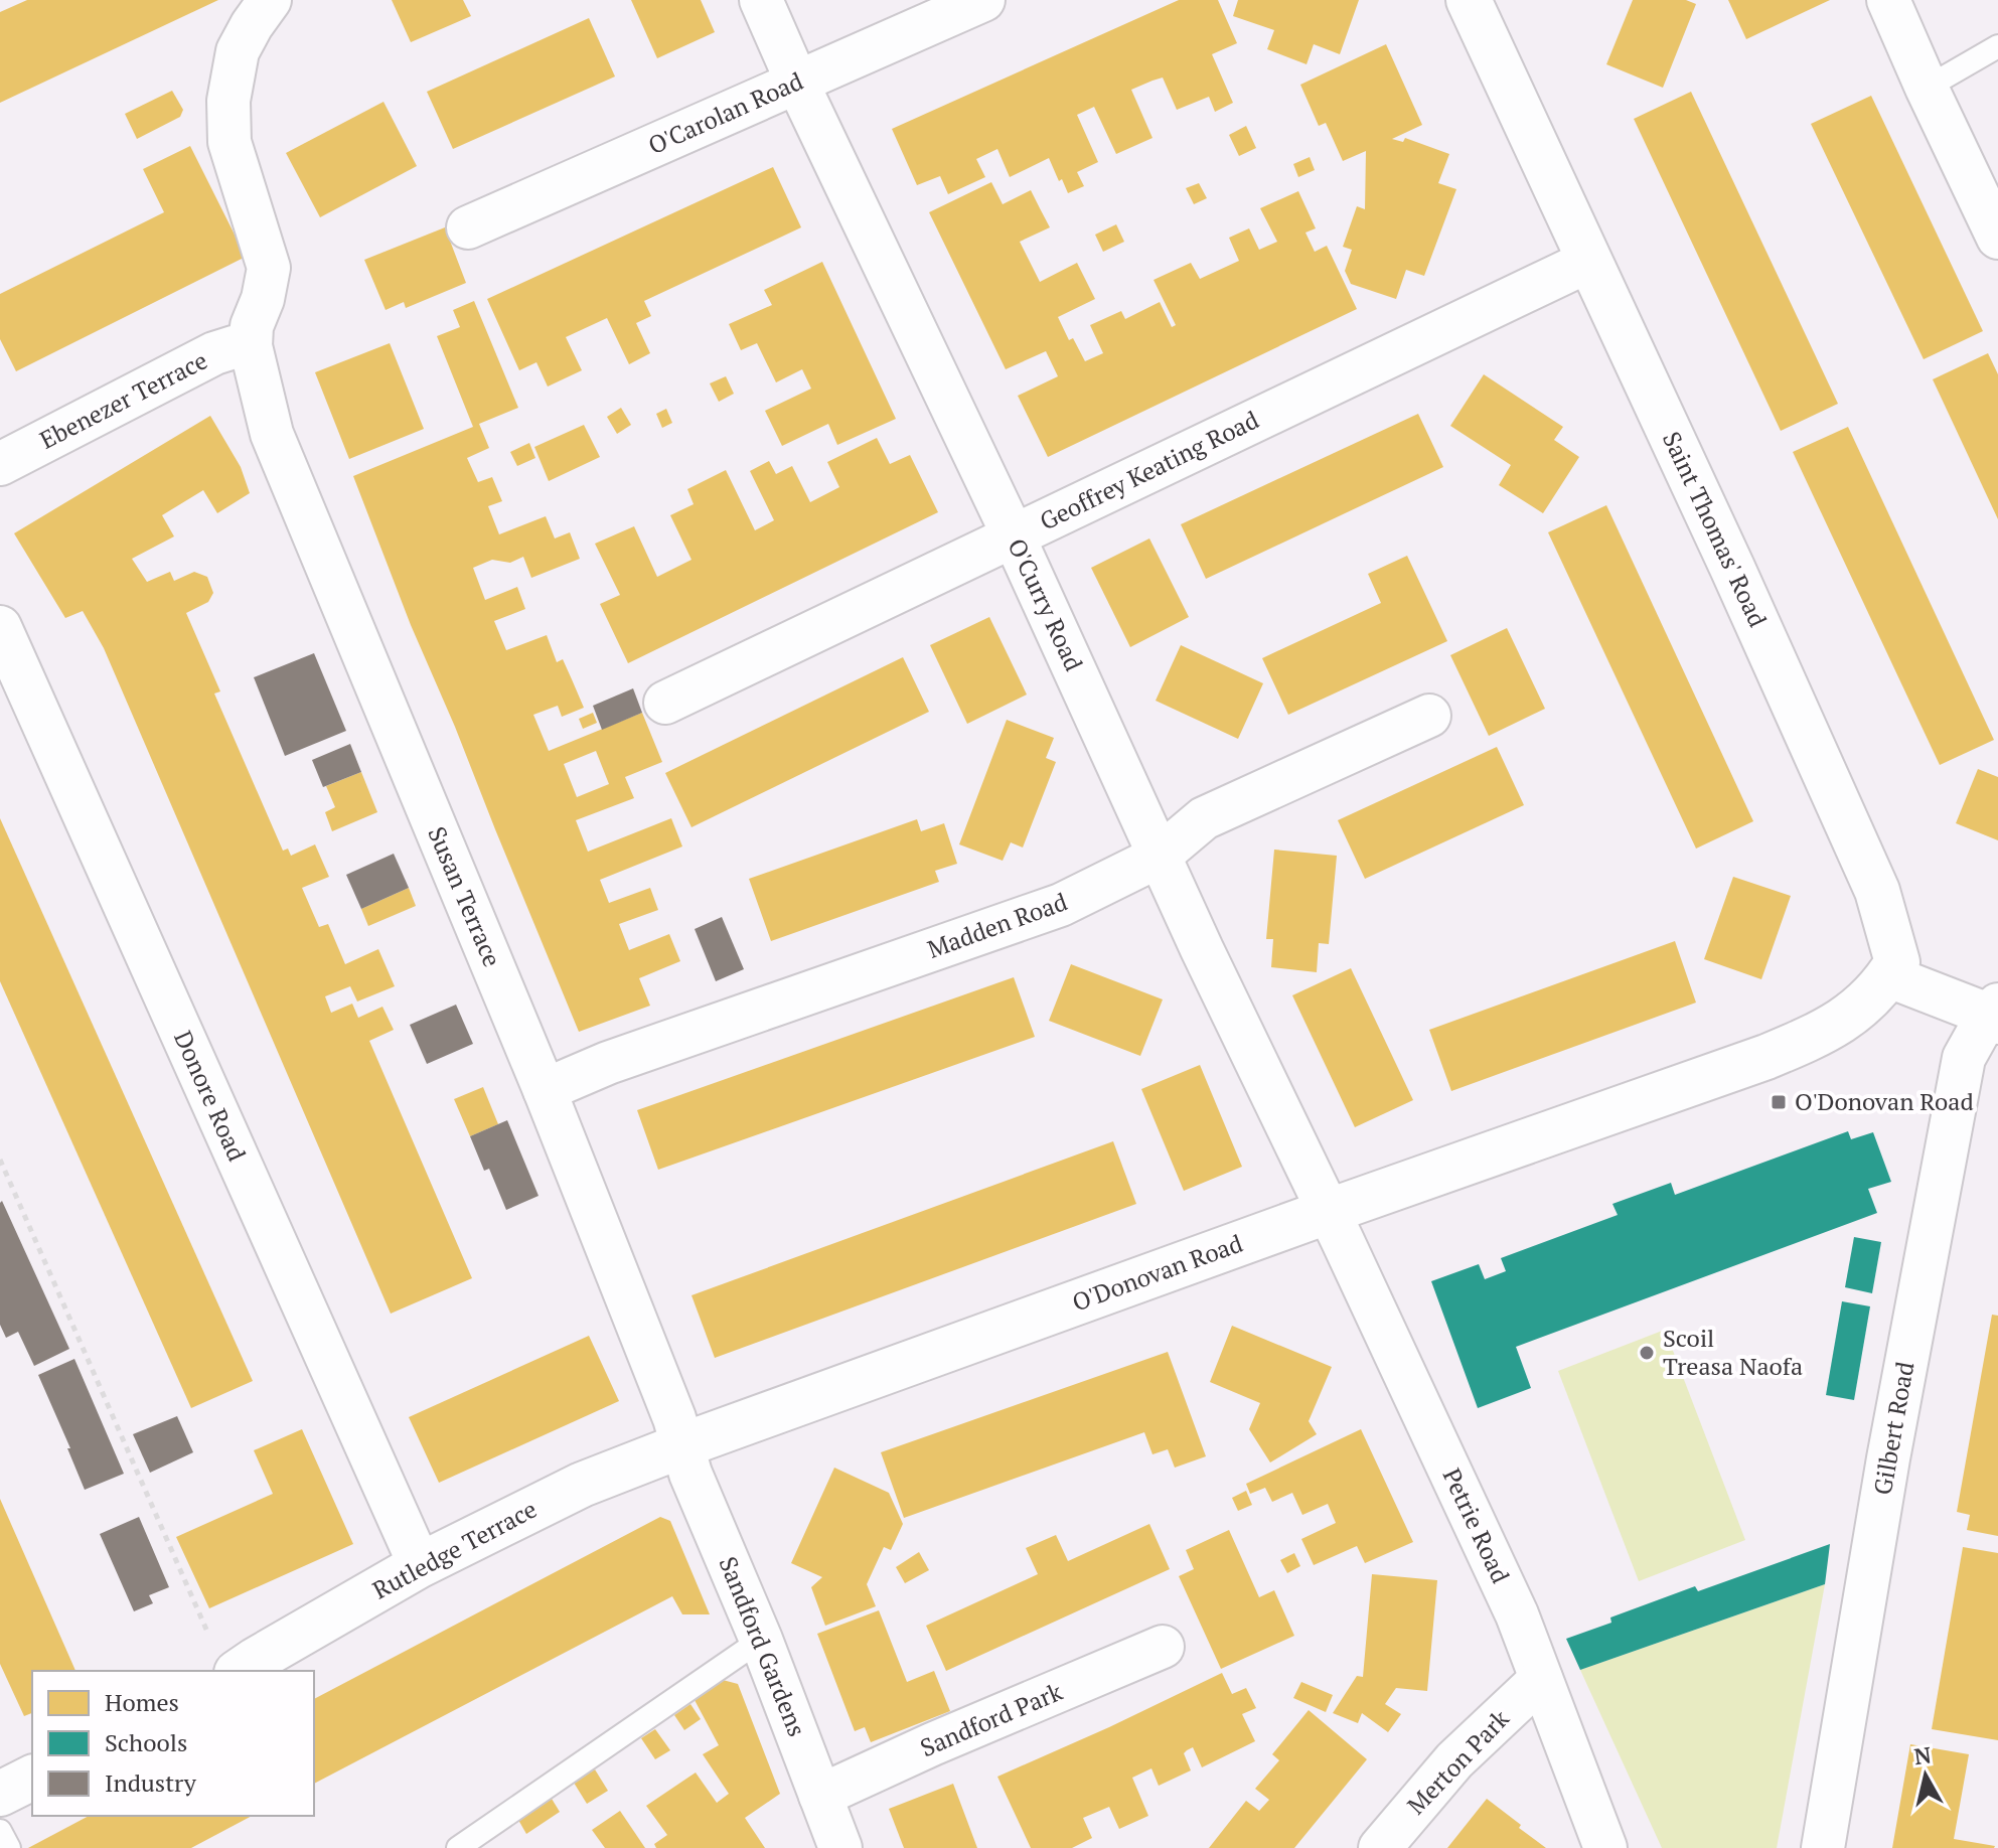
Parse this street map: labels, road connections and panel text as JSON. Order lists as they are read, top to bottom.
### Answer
{
  "streets": {
    "street": [
      "O'Carolan Road",
      "Ebenezer Terrace",
      "Geoffrey Keating Road",
      "Saint Thomas' Road",
      "O'Curry Road",
      "Susan Terrace",
      "Madden Road",
      "Donore Road",
      "O'Donovan Road",
      "Gilbert Road",
      "Petrie Road",
      "Rutledge Terrace",
      "Sandford Gardens",
      "Sandford Park",
      "Merton Park"
    ]
  },
  "crossings": [
    ["O'Carolan Road", "O'Curry Road"],
    ["Ebenezer Terrace", "Susan Terrace"],
    ["Geoffrey Keating Road", "Saint Thomas' Road"],
    ["Geoffrey Keating Road", "O'Curry Road"],
    ["Saint Thomas' Road", "O'Donovan Road"],
    ["O'Curry Road", "Madden Road"],
    ["O'Curry Road", "O'Donovan Road"],
    ["O'Curry Road", "Petrie Road"],
    ["Susan Terrace", "Madden Road"],
    ["Susan Terrace", "O'Donovan Road"],
    ["Susan Terrace", "Rutledge Terrace"],
    ["Susan Terrace", "Sandford Gardens"],
    ["Donore Road", "Rutledge Terrace"],
    ["O'Donovan Road", "Petrie Road"],
    ["O'Donovan Road", "Rutledge Terrace"],
    ["O'Donovan Road", "Sandford Gardens"],
    ["Petrie Road", "Merton Park"],
    ["Rutledge Terrace", "Sandford Gardens"],
    ["Sandford Gardens", "Sandford Park"]
  ],
  "places": {
    "transit": ["O'Donovan Road"],
    "other": ["Scoil Treasa Naofa"]
  },
  "legend": ["Homes", "Schools", "Industry"],
  "north": "top"
}
